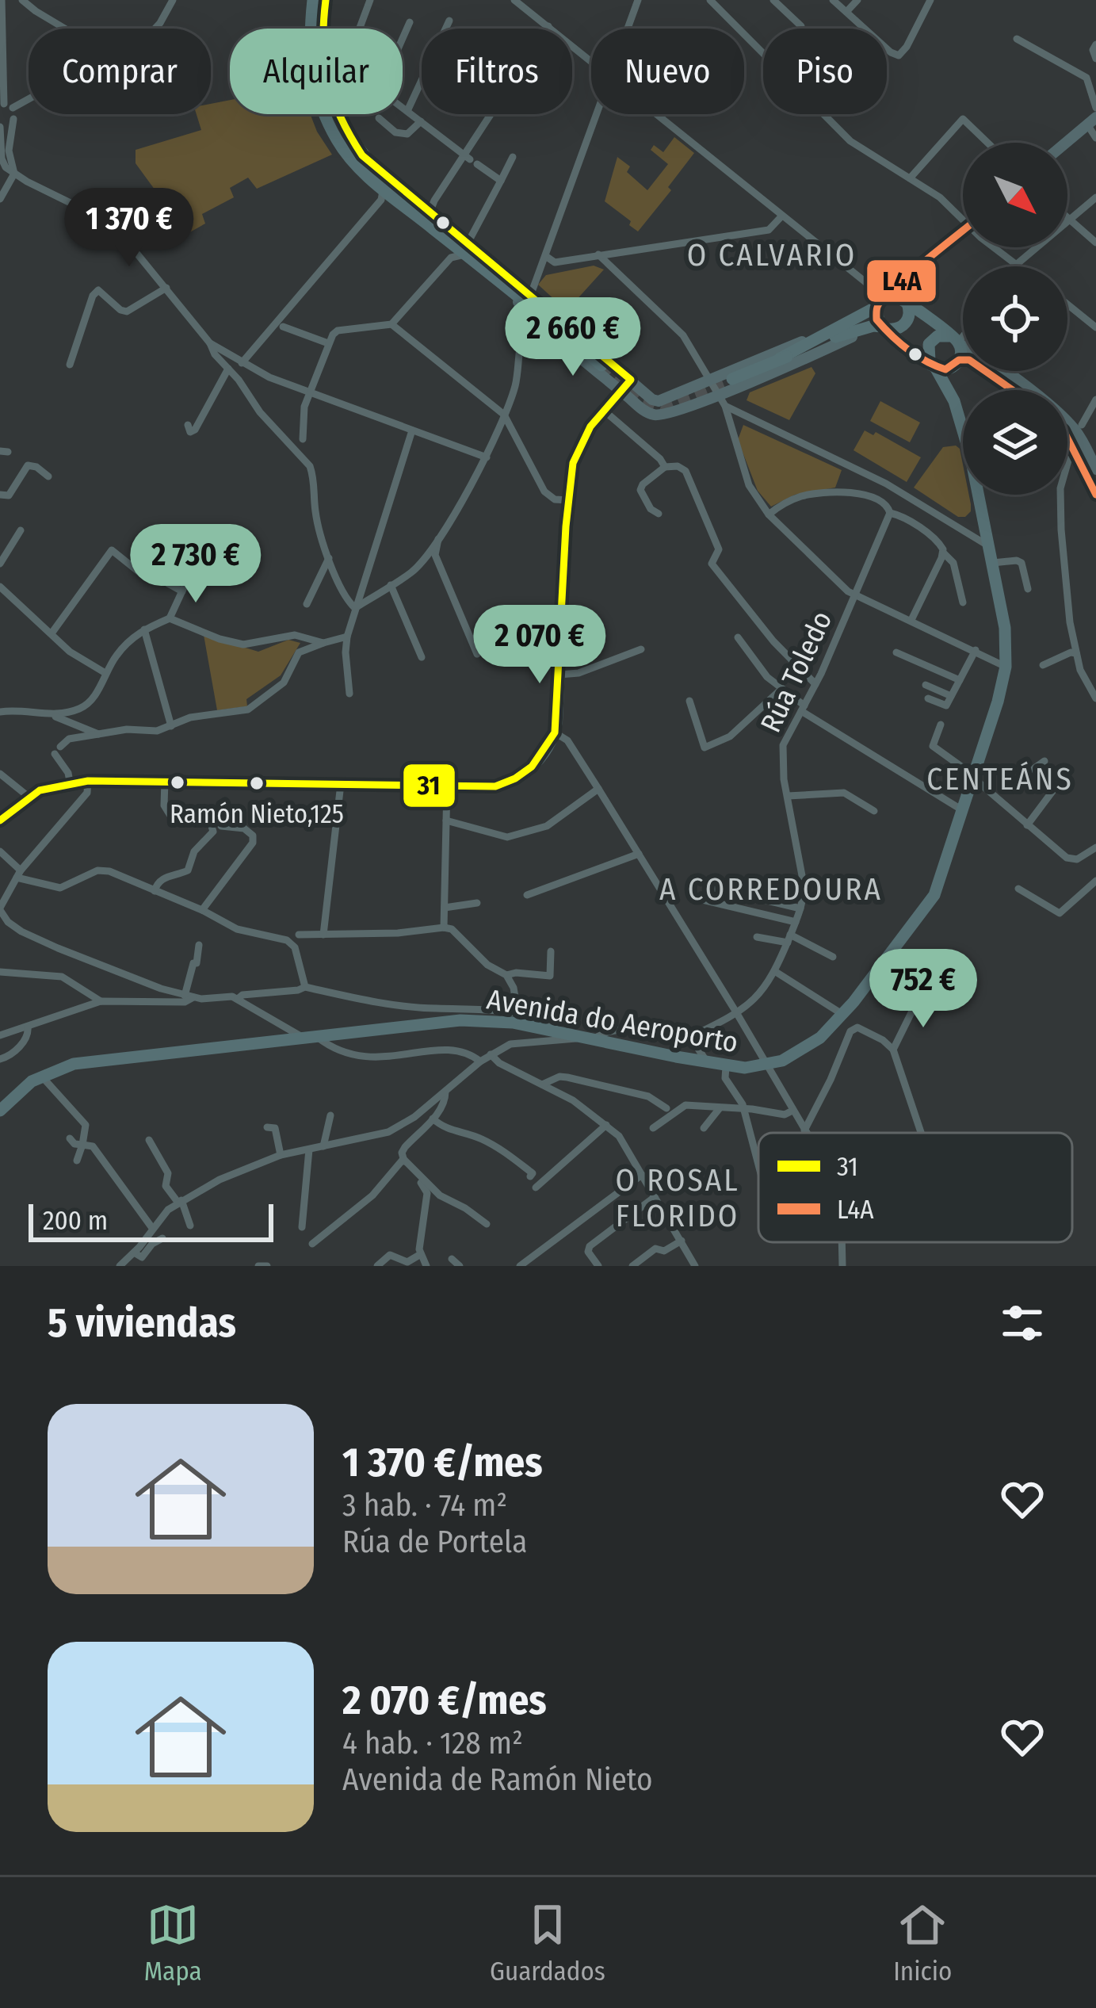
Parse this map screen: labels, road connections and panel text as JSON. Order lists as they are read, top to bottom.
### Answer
{
  "streets": {
    "main road": ["Avenida do Aeroporto"],
    "street": ["Rúa Toledo"]
  },
  "districts": [
    "O CALVARIO",
    "CENTEÁNS",
    "A CORREDOURA",
    "O ROSAL FLORIDO"
  ],
  "places": ["Ramón Nieto,125"],
  "lines": ["transit line 31", "transit line L4A"],
  "legend": ["31", "L4A"],
  "scale_bar": "200 m",
  "north": "bottom right",
  "page": {
    "chip": [
      "Comprar",
      "Alquilar",
      "Filtros",
      "Nuevo",
      "Piso"
    ],
    "price": [
      "1 370 €",
      "2 660 €",
      "2 730 €",
      "2 070 €",
      "752 €"
    ],
    "scale": "200 m",
    "heading": "5 viviendas",
    "list": [
      {
        "name": "1 370 €/mes",
        "note": "3 hab. · 74 m² · Rúa de Portela"
      },
      {
        "name": "2 070 €/mes",
        "note": "4 hab. · 128 m² · Avenida de Ramón Nieto"
      }
    ],
    "tabs": ["Mapa", "Guardados", "Inicio"]
  }
}
